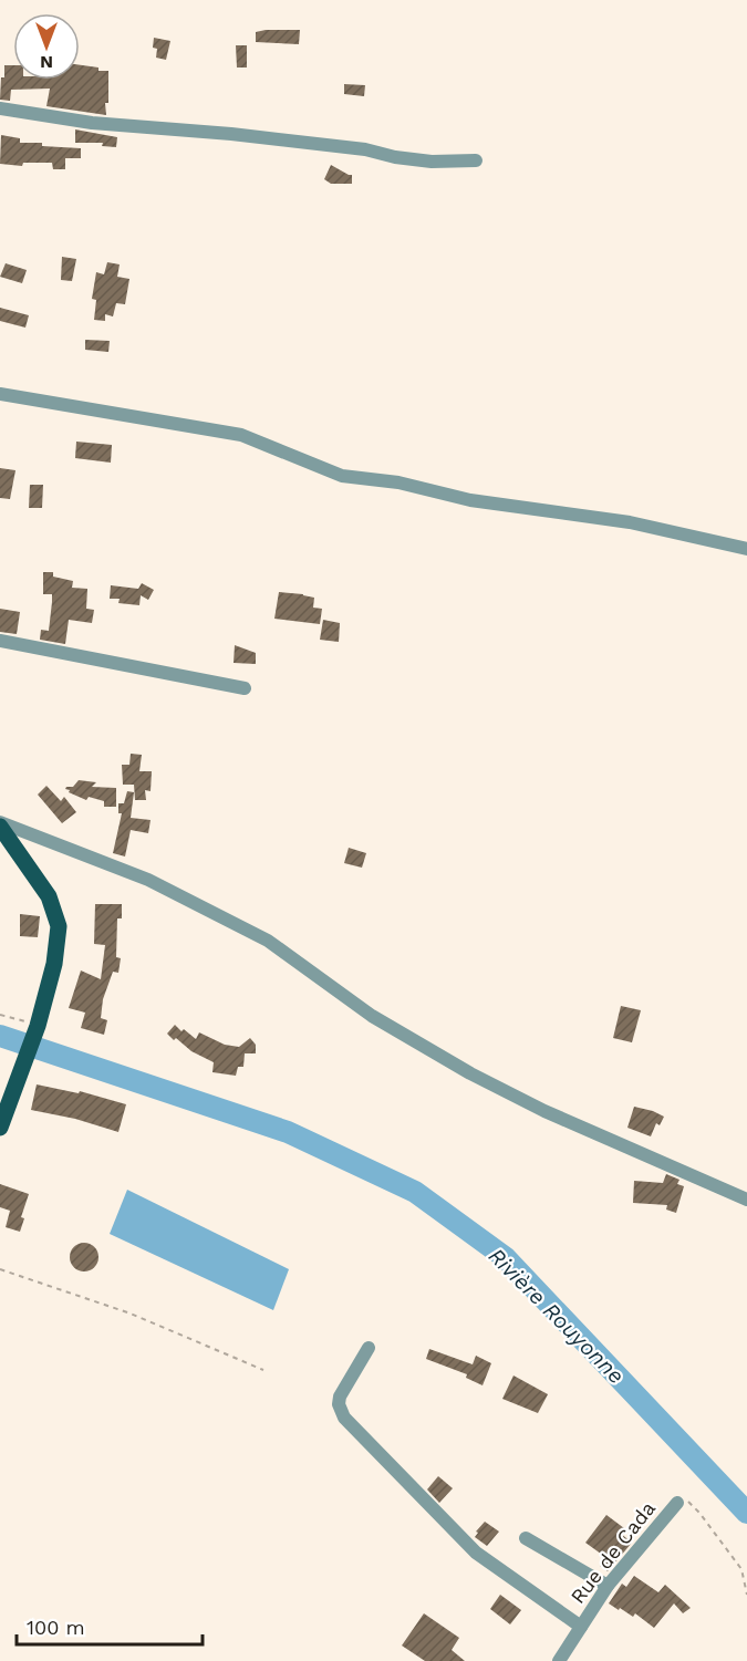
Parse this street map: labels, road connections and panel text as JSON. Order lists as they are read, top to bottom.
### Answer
{
  "streets": {
    "street": ["Rue de Cada"]
  },
  "water": ["Rivière Rouyonne"],
  "scale_bar": "100 m",
  "north": "bottom"
}
